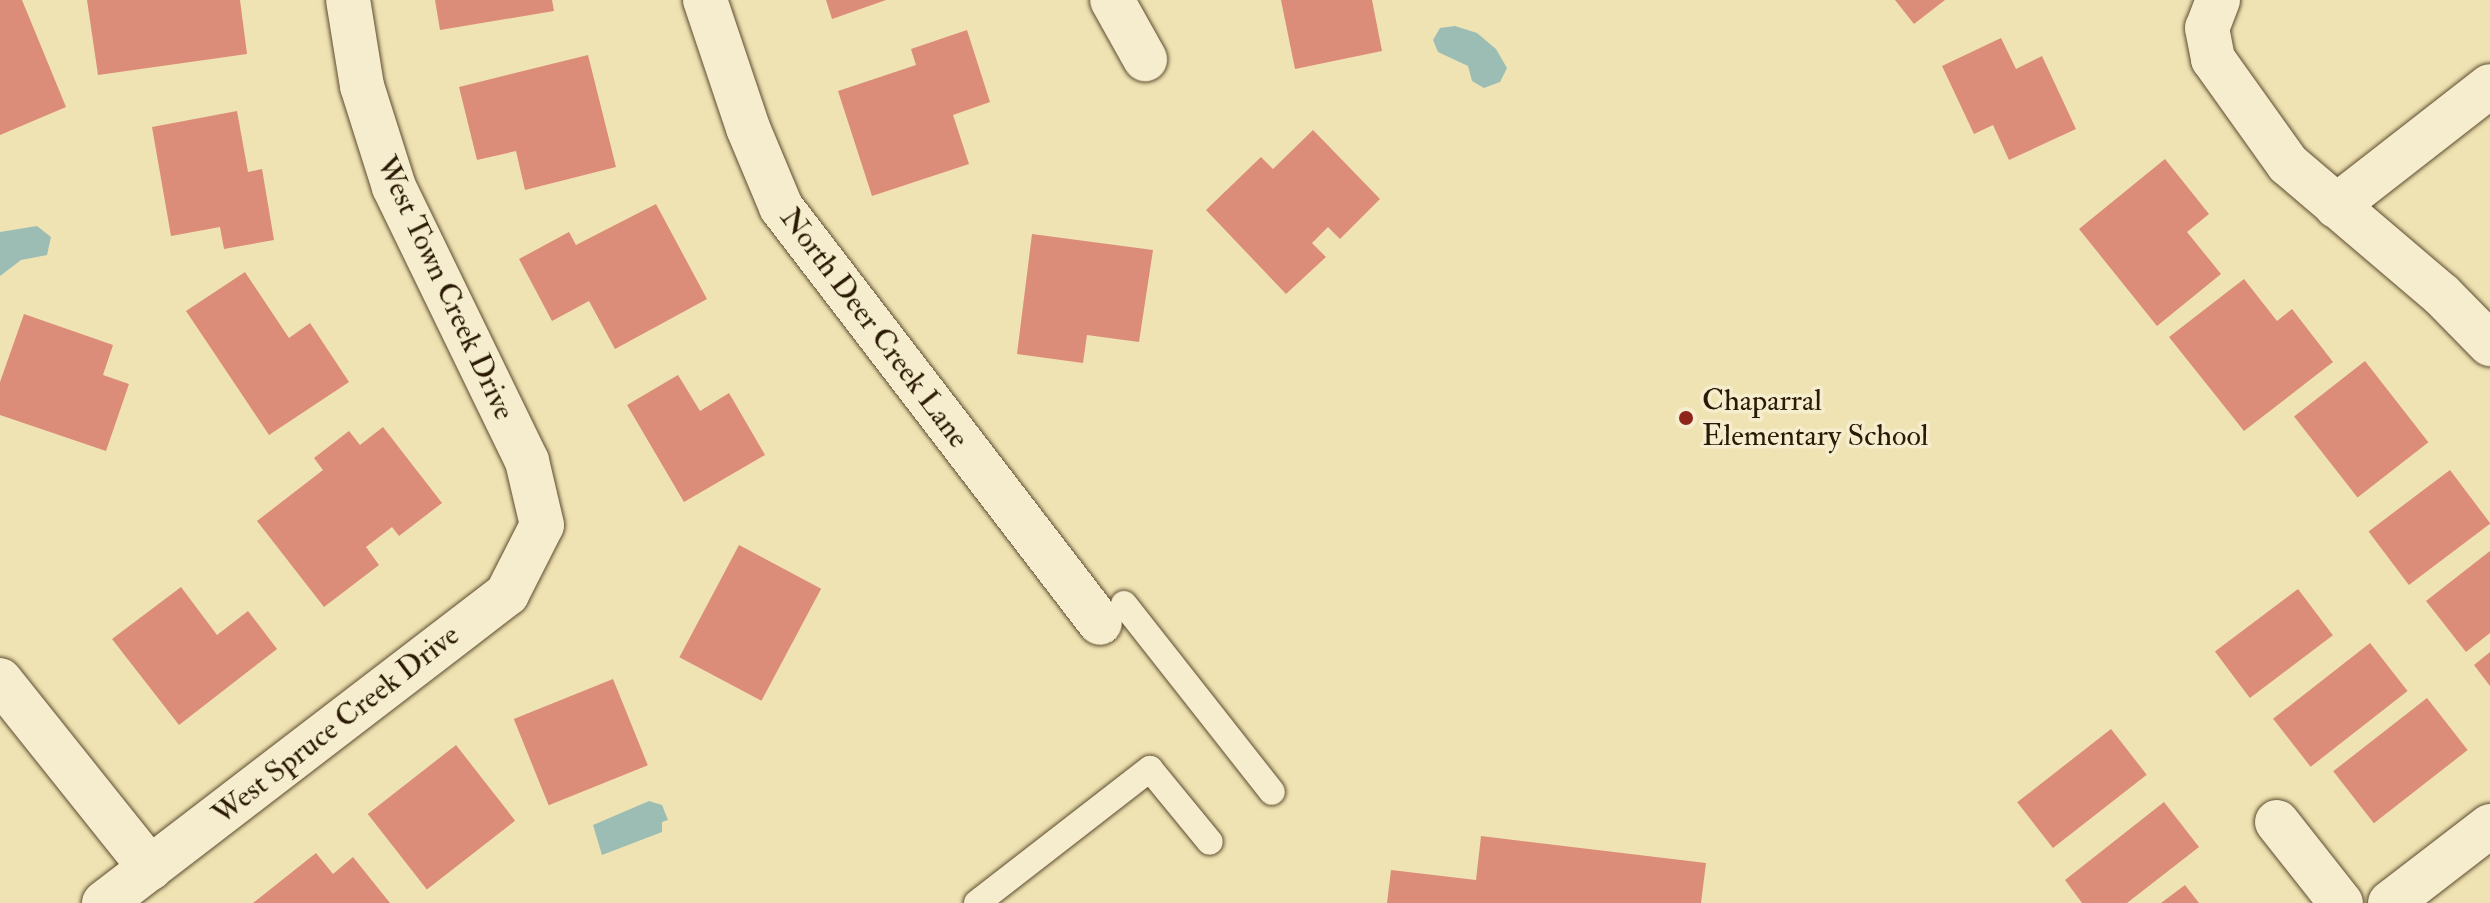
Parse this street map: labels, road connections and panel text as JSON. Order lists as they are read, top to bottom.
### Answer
{
  "streets": {
    "street": ["West Town Creek Drive", "North Deer Creek Lane", "West Spruce Creek Drive"]
  },
  "crossings": [
    ["West Town Creek Drive", "West Spruce Creek Drive"]
  ],
  "places": ["Chaparral Elementary School"]
}
